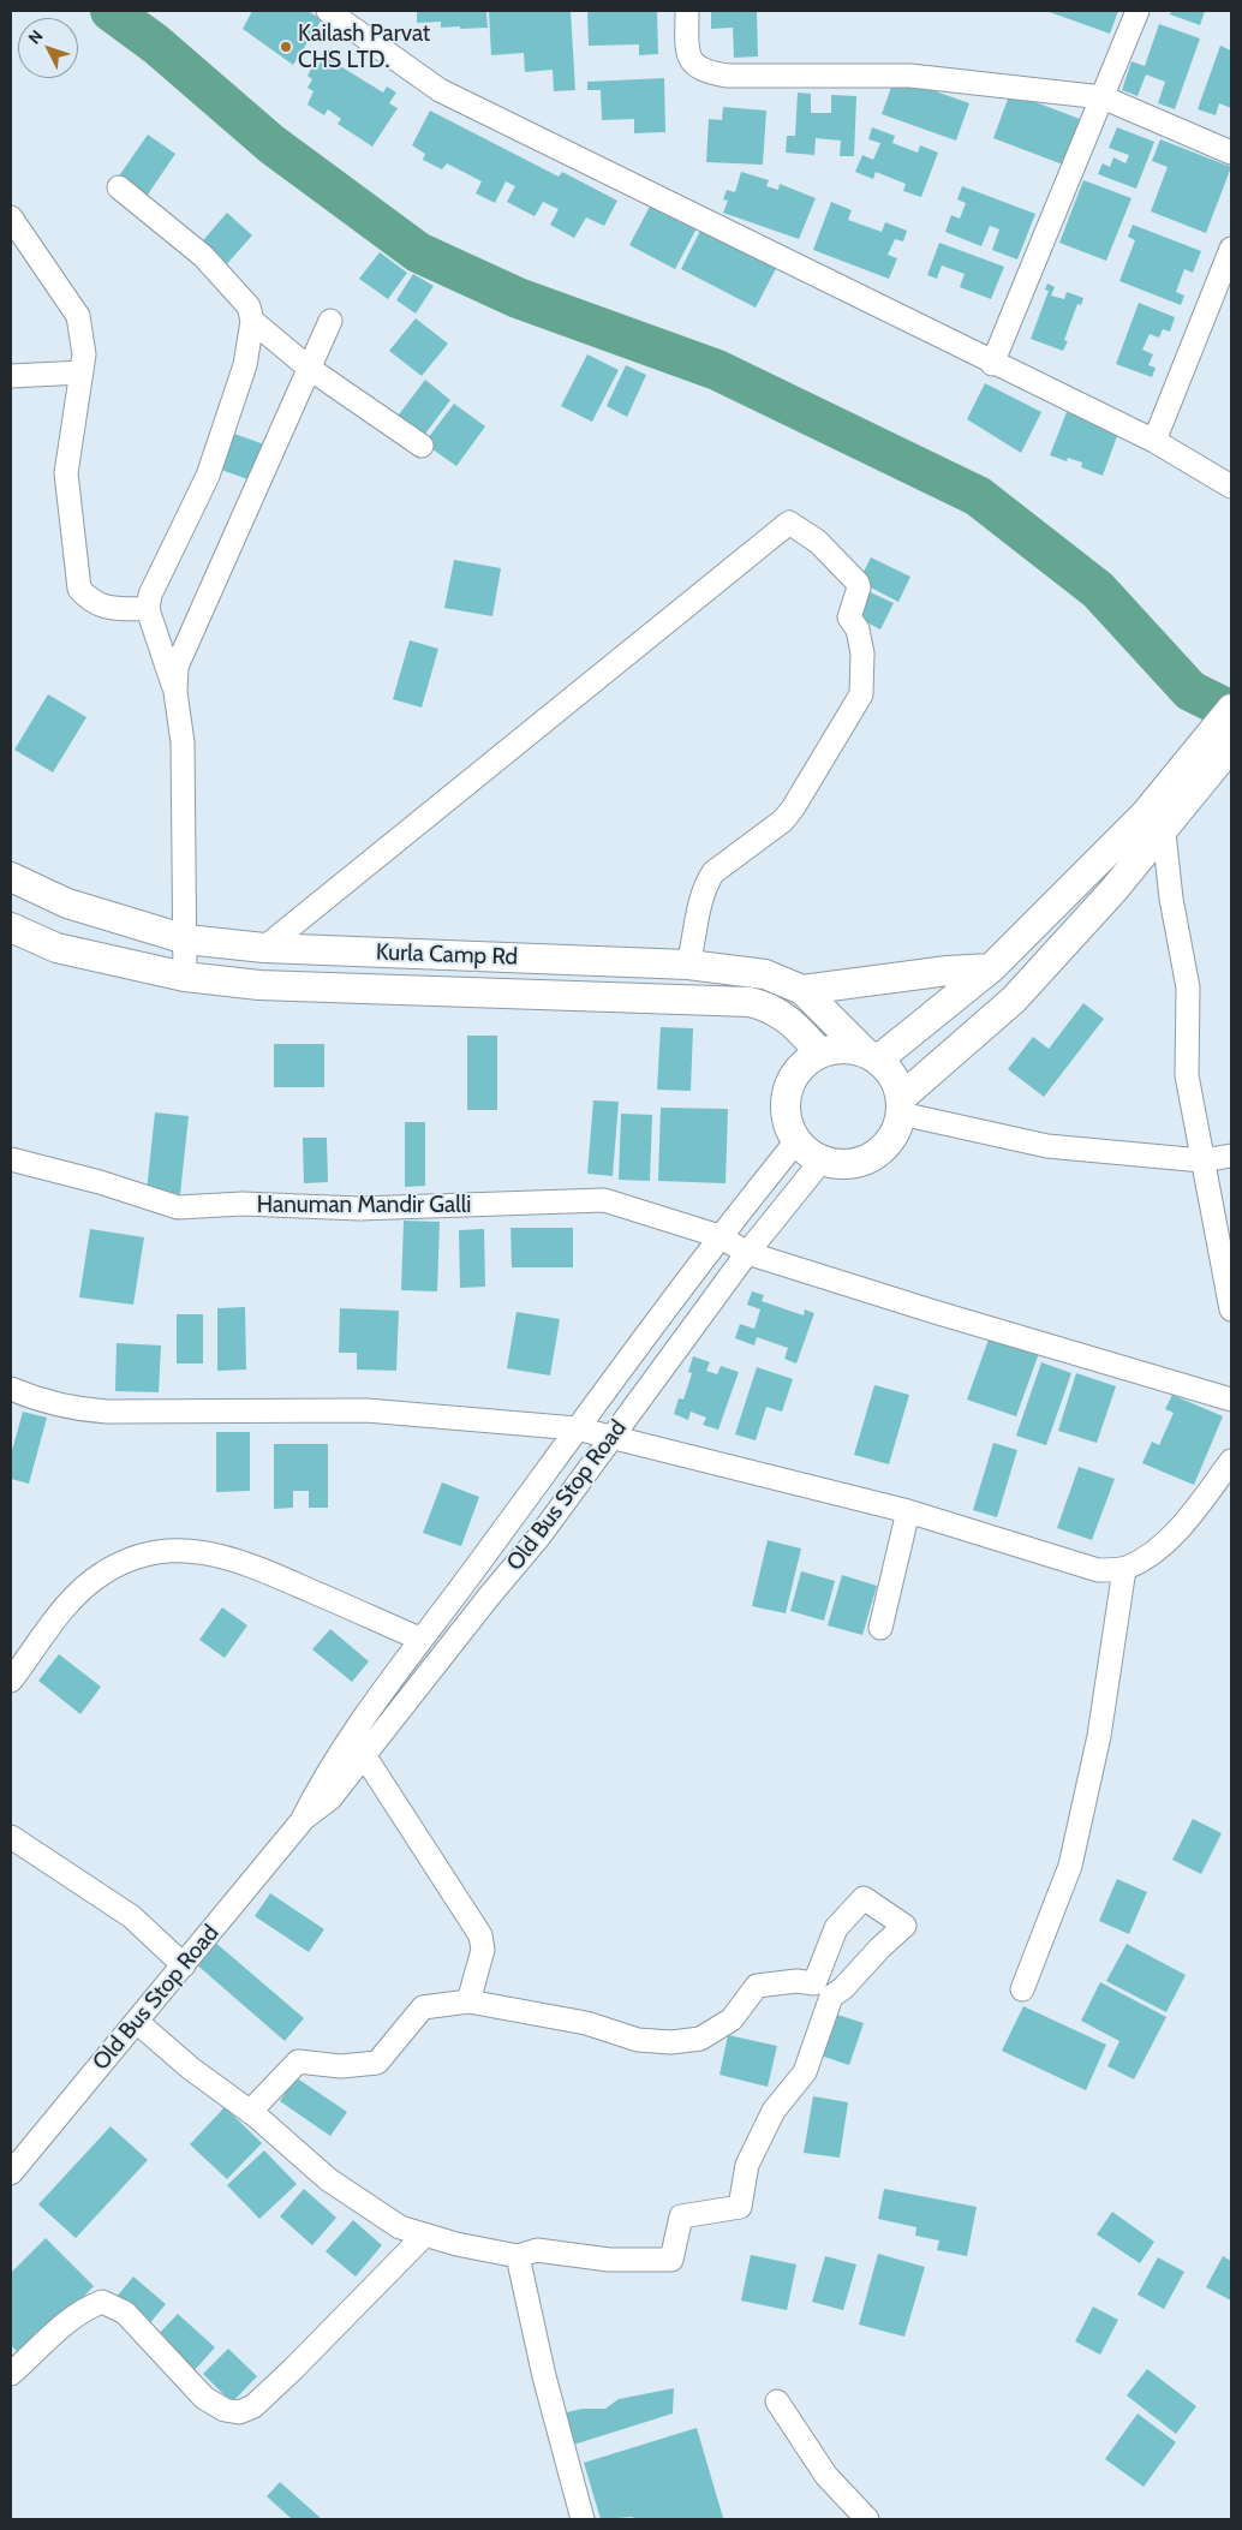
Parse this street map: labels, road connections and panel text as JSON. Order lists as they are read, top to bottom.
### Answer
{
  "streets": {
    "main road": ["Kurla Camp Rd"],
    "street": ["Hanuman Mandir Galli", "Old Bus Stop Road"]
  },
  "crossings": [
    ["Kurla Camp Rd", "Old Bus Stop Road"],
    ["Hanuman Mandir Galli", "Old Bus Stop Road"]
  ],
  "places": ["Kailash Parvat CHS LTD."],
  "north": "top left"
}
